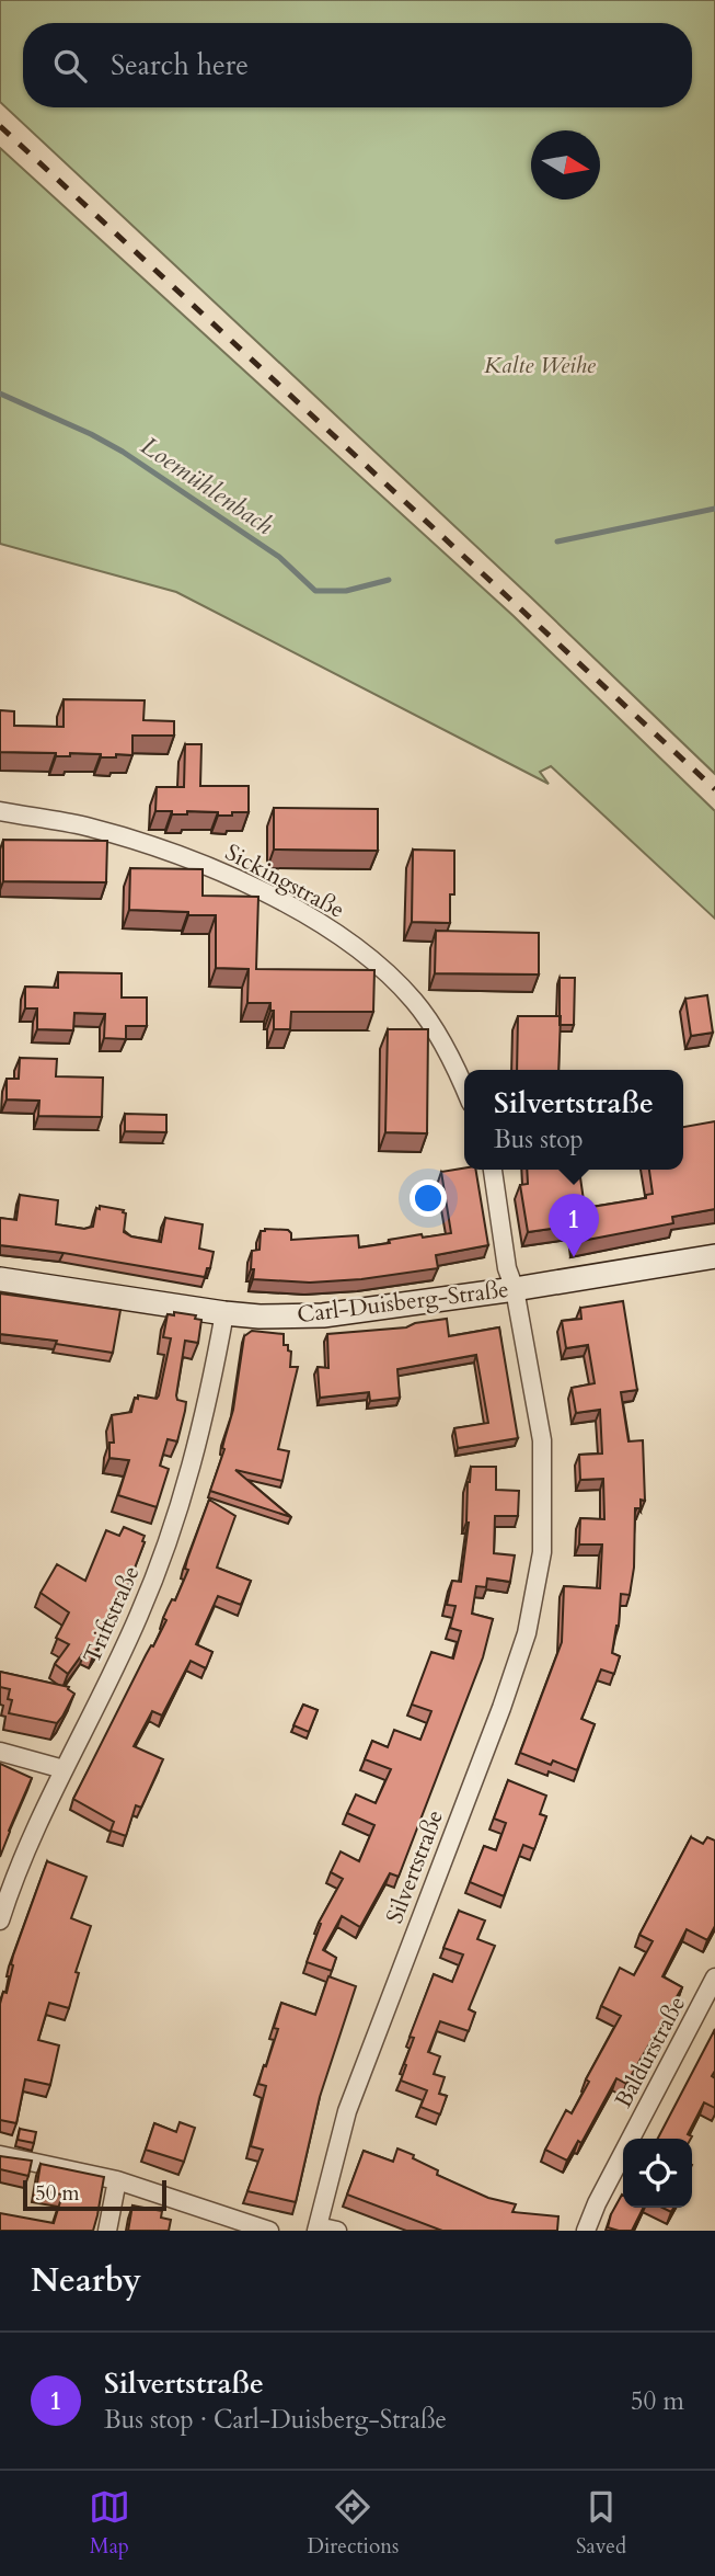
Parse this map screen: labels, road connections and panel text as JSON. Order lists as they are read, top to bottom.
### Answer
{
  "streets": {
    "main road": ["Carl-Duisberg-Straße"],
    "street": [
      "Sickingstraße",
      "Triftstraße",
      "Silvertstraße",
      "Baldurstraße"
    ]
  },
  "crossings": [
    ["Carl-Duisberg-Straße", "Triftstraße"],
    ["Carl-Duisberg-Straße", "Silvertstraße"]
  ],
  "water": ["Loemühlenbach"],
  "parks": ["Kalte Weihe"],
  "scale_bar": "50 m",
  "north": "right",
  "page": {
    "search": "Search here",
    "popup": ["Silvertstraße", "Bus stop"],
    "pins": "1",
    "scale": "50 m",
    "heading": "Nearby",
    "list": [
      {
        "mark": "1",
        "name": "Silvertstraße",
        "note": "Bus stop · Carl-Duisberg-Straße",
        "value": "50 m"
      }
    ],
    "nav": ["Map", "Directions", "Saved"]
  }
}
